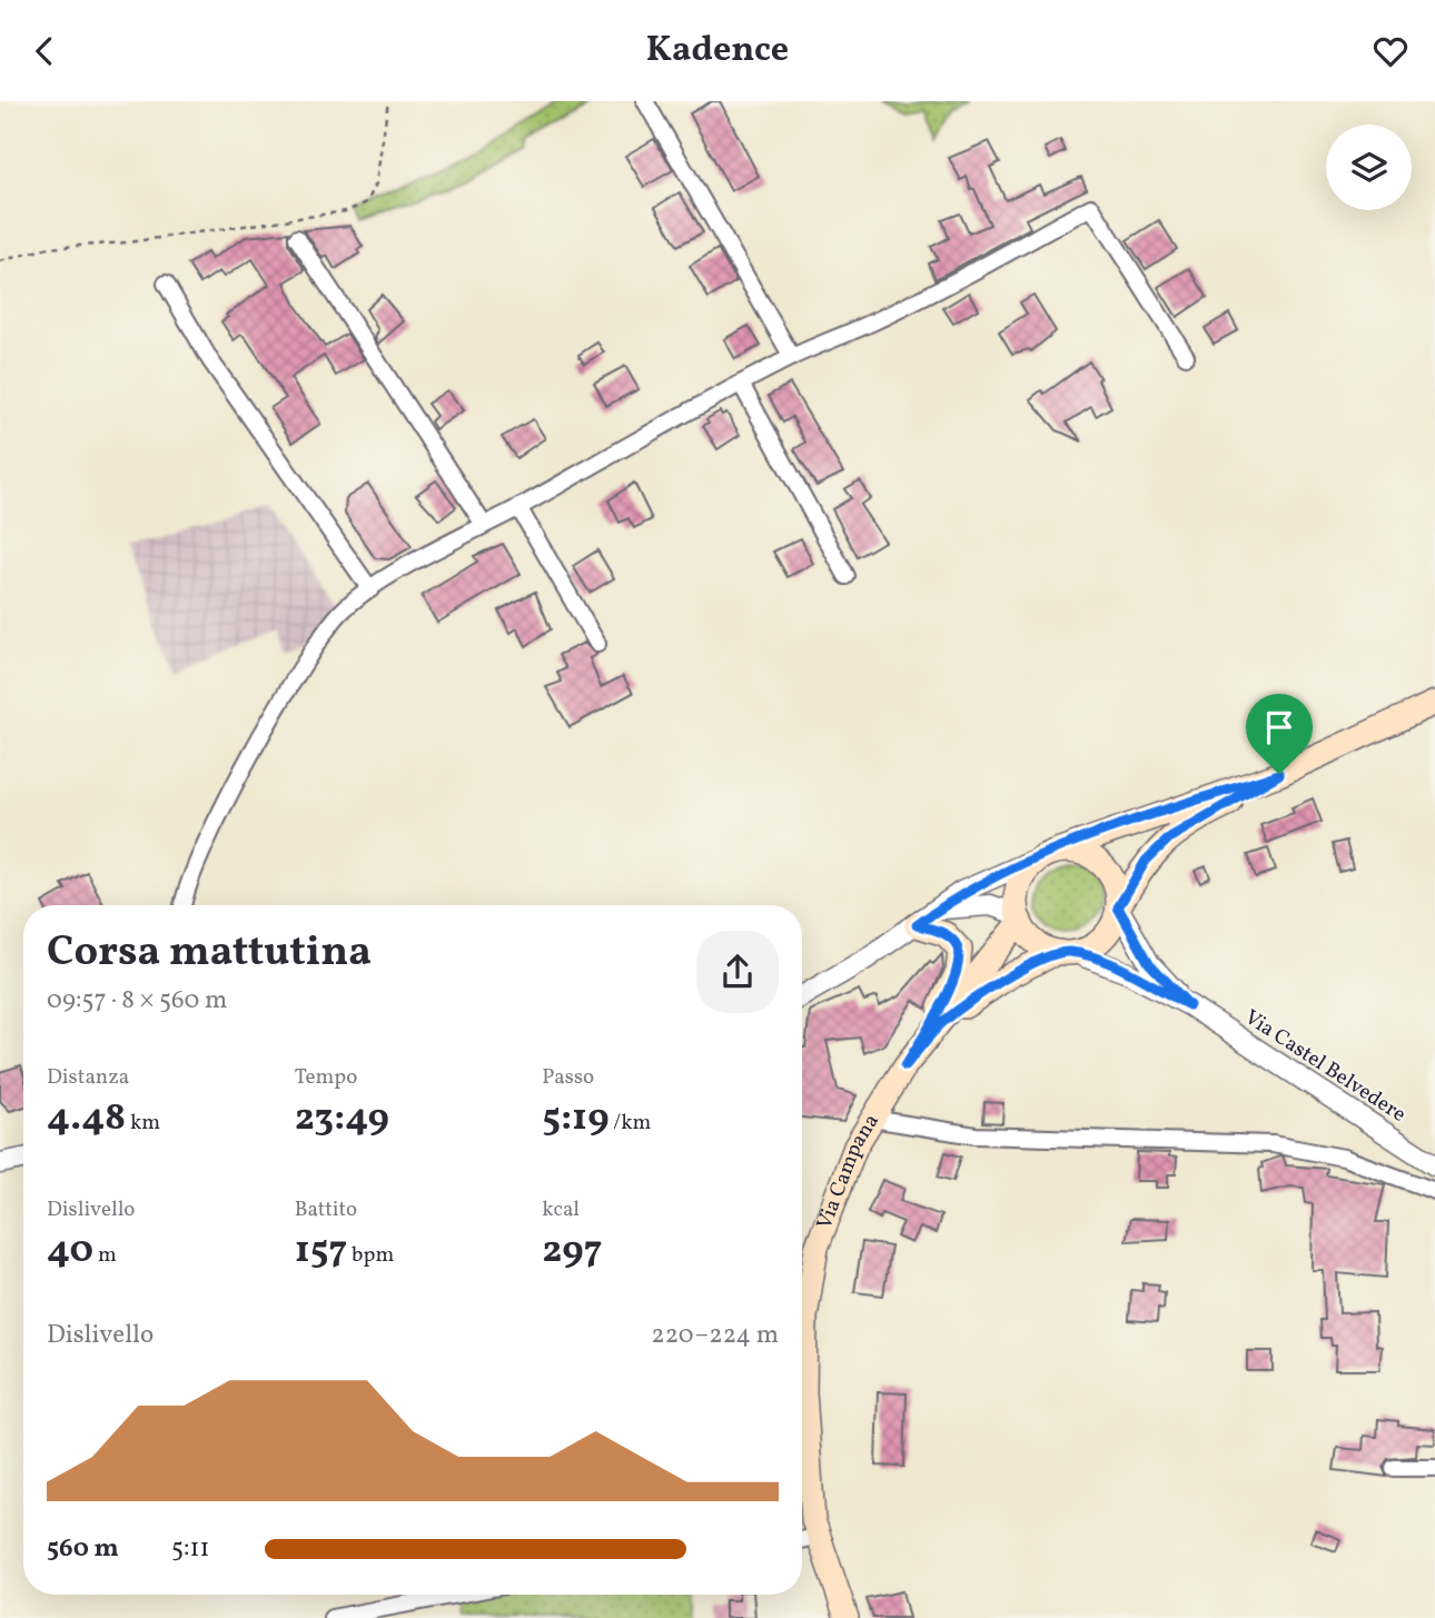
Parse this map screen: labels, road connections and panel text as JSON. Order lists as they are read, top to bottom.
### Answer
{
  "streets": {
    "main road": ["Via Campana"],
    "street": ["Via Castel Belvedere"]
  },
  "page": {
    "header": "Kadence",
    "heading": ["Corsa mattutina", "09:57 · 8 × 560 m"],
    "stats": [
      ["Distanza", "4.48 km"],
      ["Tempo", "23:49"],
      ["Passo", "5:19 /km"],
      ["Dislivello", "40 m"],
      ["Battito", "157 bpm"],
      ["kcal", "297"]
    ],
    "chart": ["Dislivello", "220–224 m"],
    "list": [
      {
        "name": "560 m",
        "note": "5:11"
      }
    ]
  }
}
